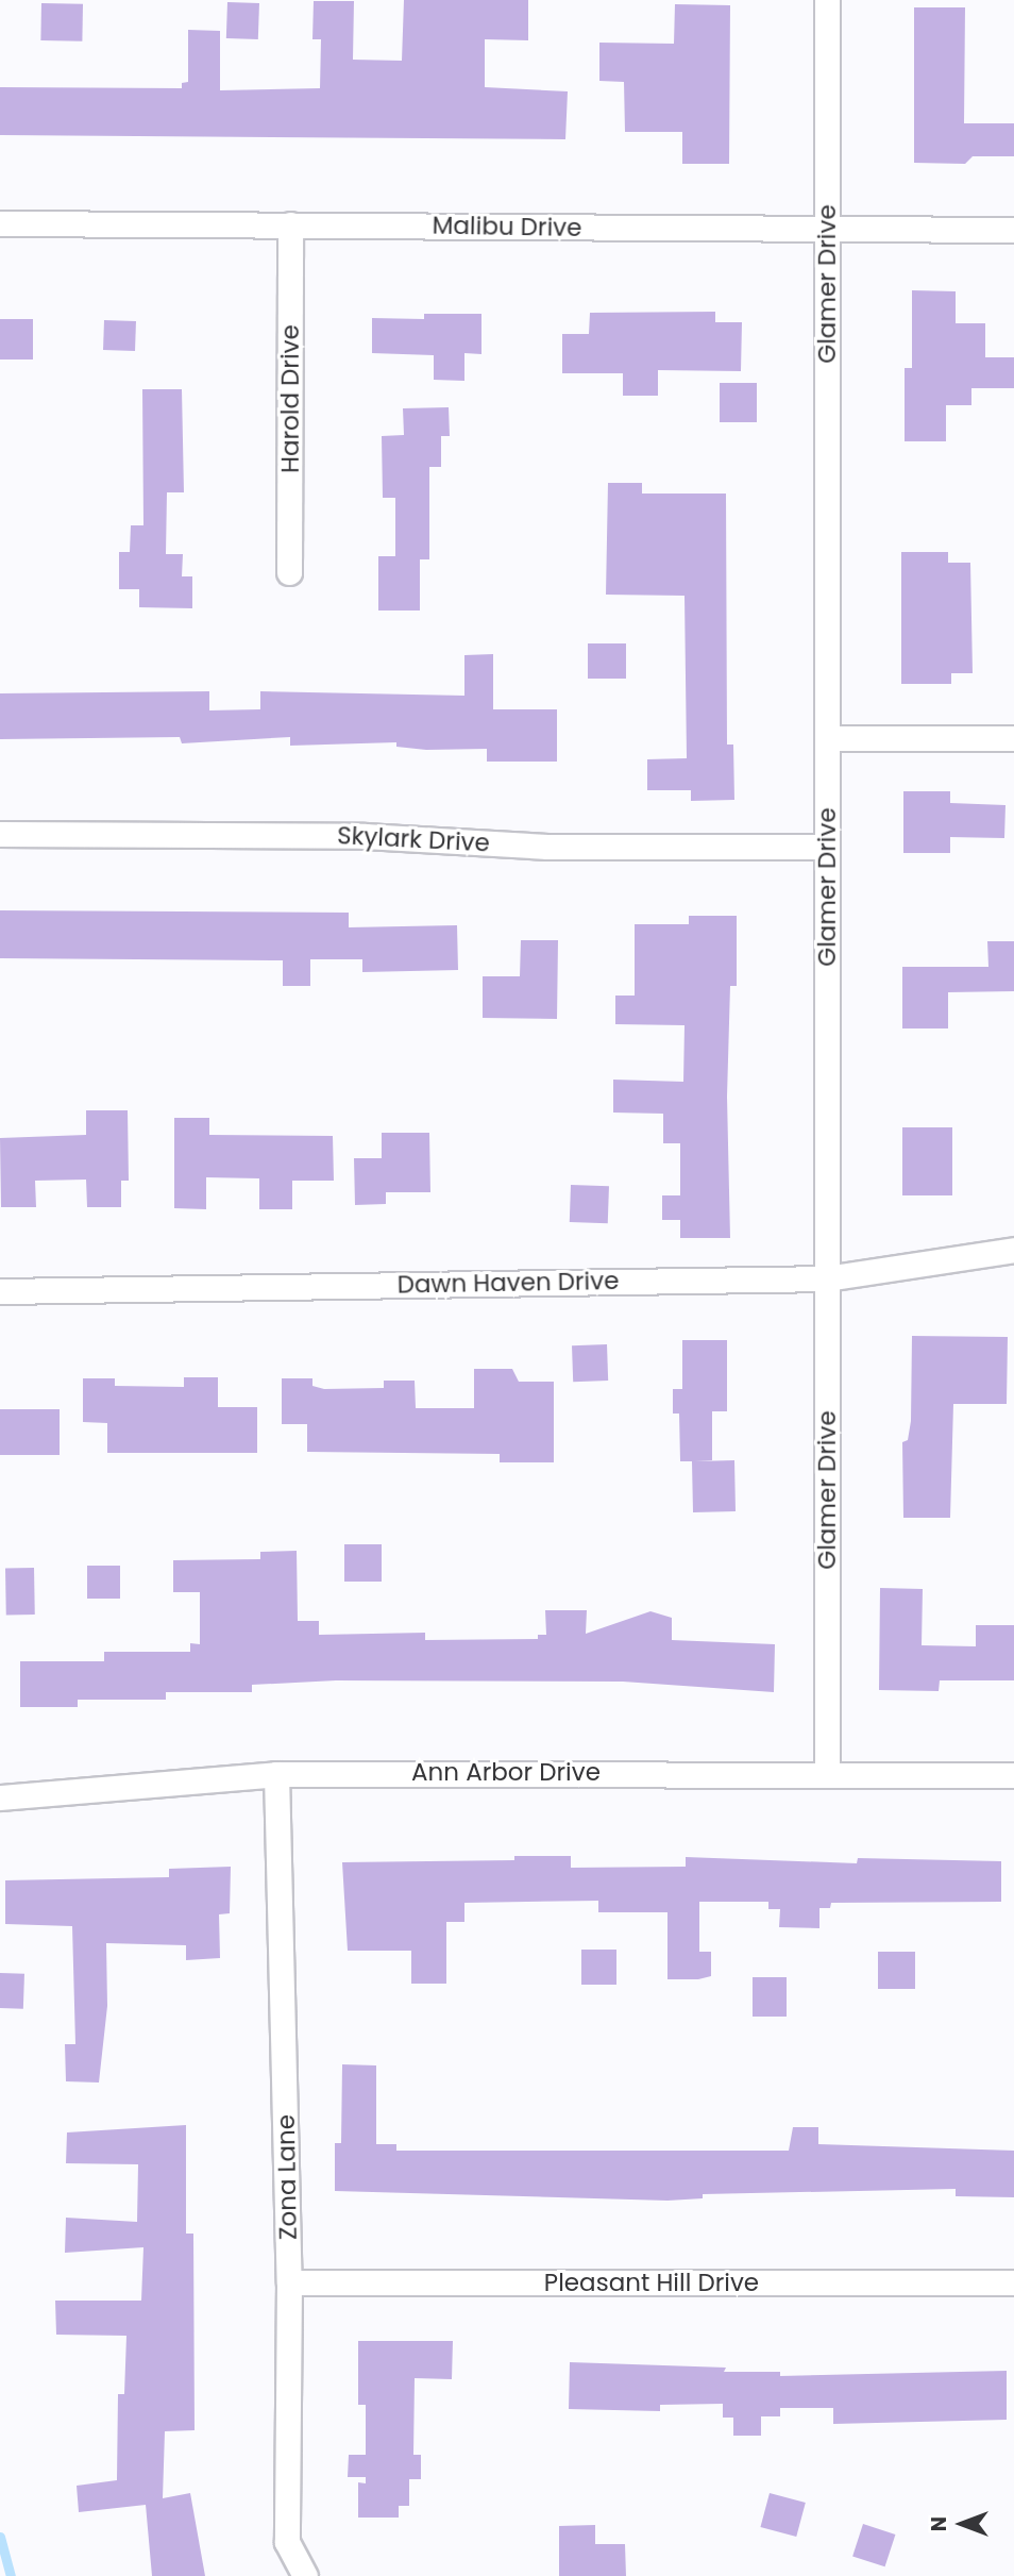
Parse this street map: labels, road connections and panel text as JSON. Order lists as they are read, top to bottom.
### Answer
{
  "streets": {
    "street": [
      "Malibu Drive",
      "Glamer Drive",
      "Harold Drive",
      "Skylark Drive",
      "Dawn Haven Drive",
      "Ann Arbor Drive",
      "Zona Lane",
      "Pleasant Hill Drive"
    ]
  },
  "crossings": [
    ["Malibu Drive", "Glamer Drive"],
    ["Malibu Drive", "Harold Drive"],
    ["Glamer Drive", "Skylark Drive"],
    ["Glamer Drive", "Dawn Haven Drive"],
    ["Glamer Drive", "Ann Arbor Drive"],
    ["Ann Arbor Drive", "Zona Lane"],
    ["Zona Lane", "Pleasant Hill Drive"]
  ],
  "north": "left"
}
